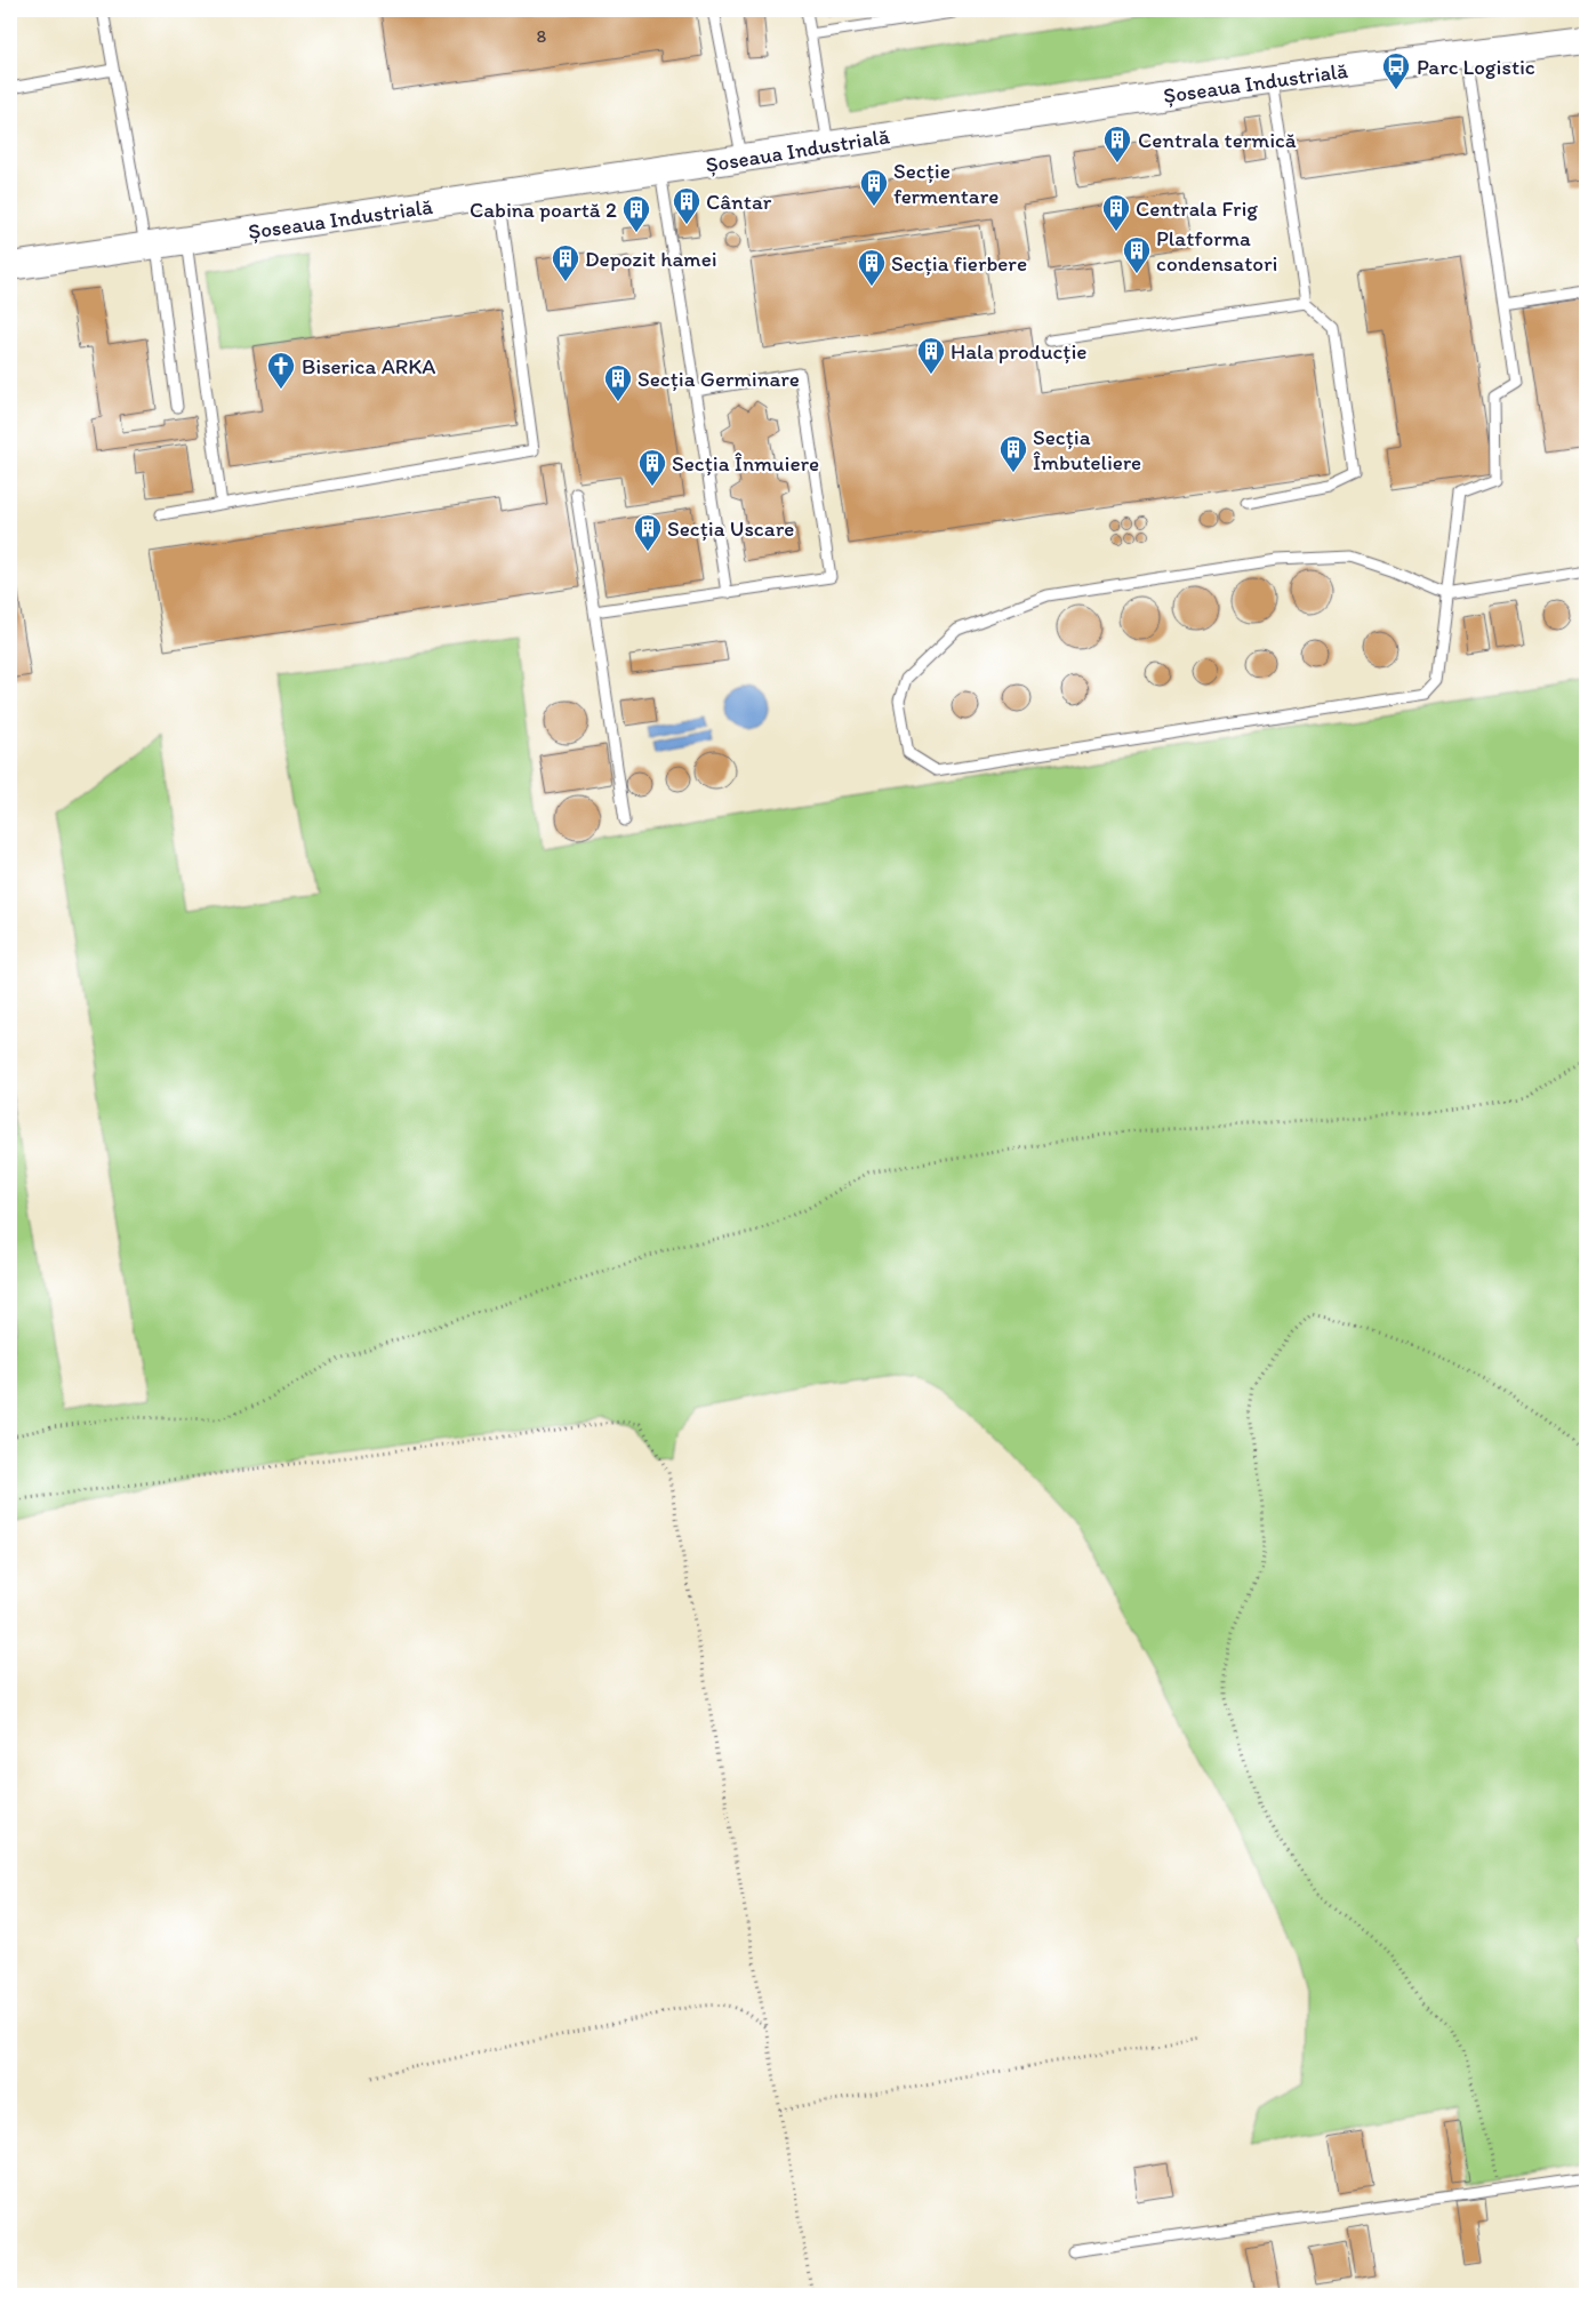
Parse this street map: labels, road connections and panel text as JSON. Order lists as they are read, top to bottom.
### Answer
{
  "streets": {
    "street": ["Șoseaua Industrială"]
  },
  "places": {
    "bus stop": ["Parc Logistic"],
    "building": [
      "Centrala termică",
      "Secție fermentare",
      "Cântar",
      "Centrala Frig",
      "Cabina poartă 2",
      "Platforma condensatori",
      "Depozit hamei",
      "Secția fierbere",
      "Hala producție",
      "Secția Germinare",
      "Secția Îmbuteliere",
      "Secția Înmuiere",
      "Secția Uscare"
    ],
    "church": ["Biserica ARKA"]
  },
  "house_numbers": ["8"]
}
